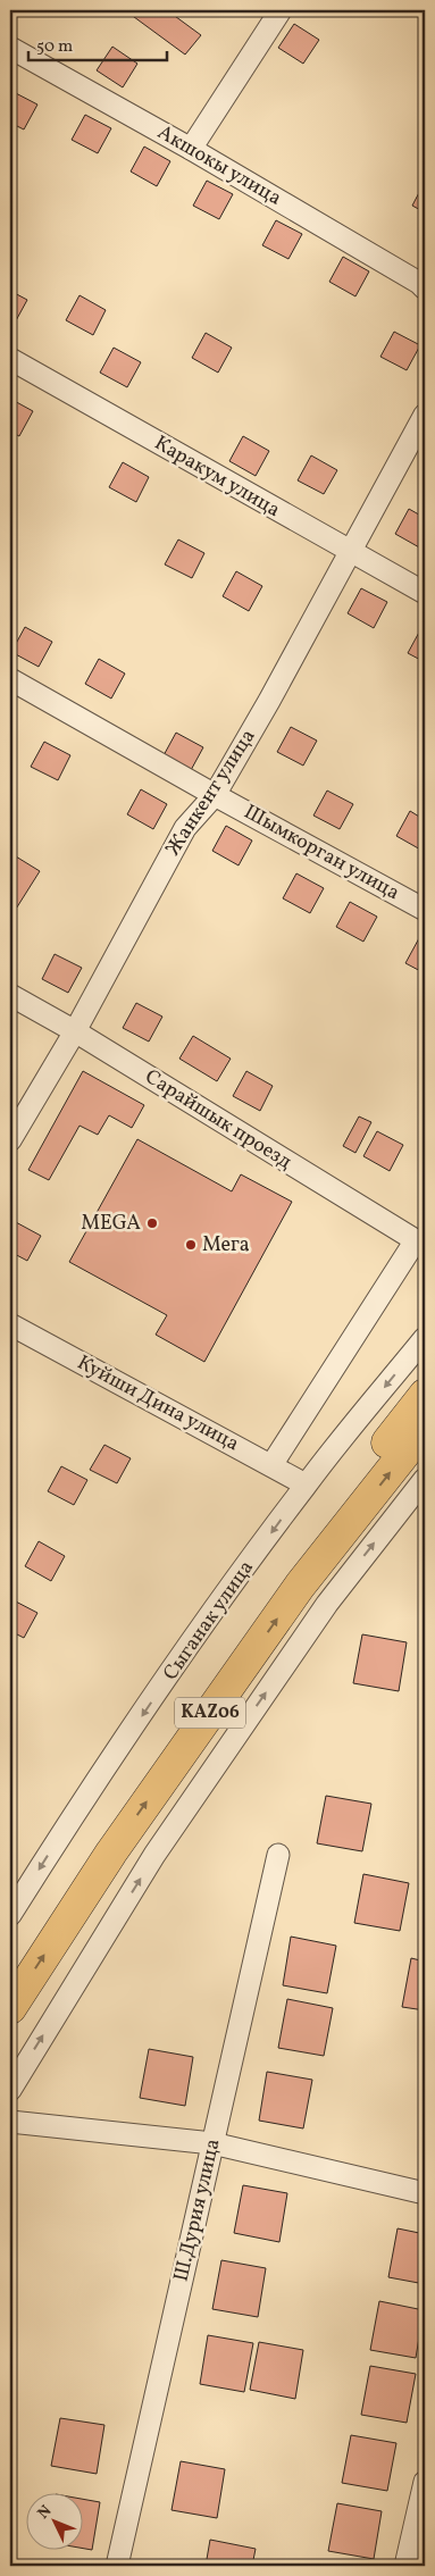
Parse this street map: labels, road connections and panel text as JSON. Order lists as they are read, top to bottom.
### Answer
{
  "streets": {
    "highway": ["KАZ06"],
    "street": [
      "Акшокы улица",
      "Каракум улица",
      "Жанкент улица",
      "Шымкорган улица",
      "Сарайшык проезд",
      "Куйши Дина улица",
      "Сыганак улица",
      "Ш.Дурия улица"
    ]
  },
  "crossings": [
    ["Каракум улица", "Жанкент улица"],
    ["Жанкент улица", "Шымкорган улица"],
    ["Жанкент улица", "Сарайшык проезд"],
    ["Куйши Дина улица", "Сыганак улица"]
  ],
  "places": ["MEGA", "Мега"],
  "scale_bar": "50 m",
  "north": "top left"
}
